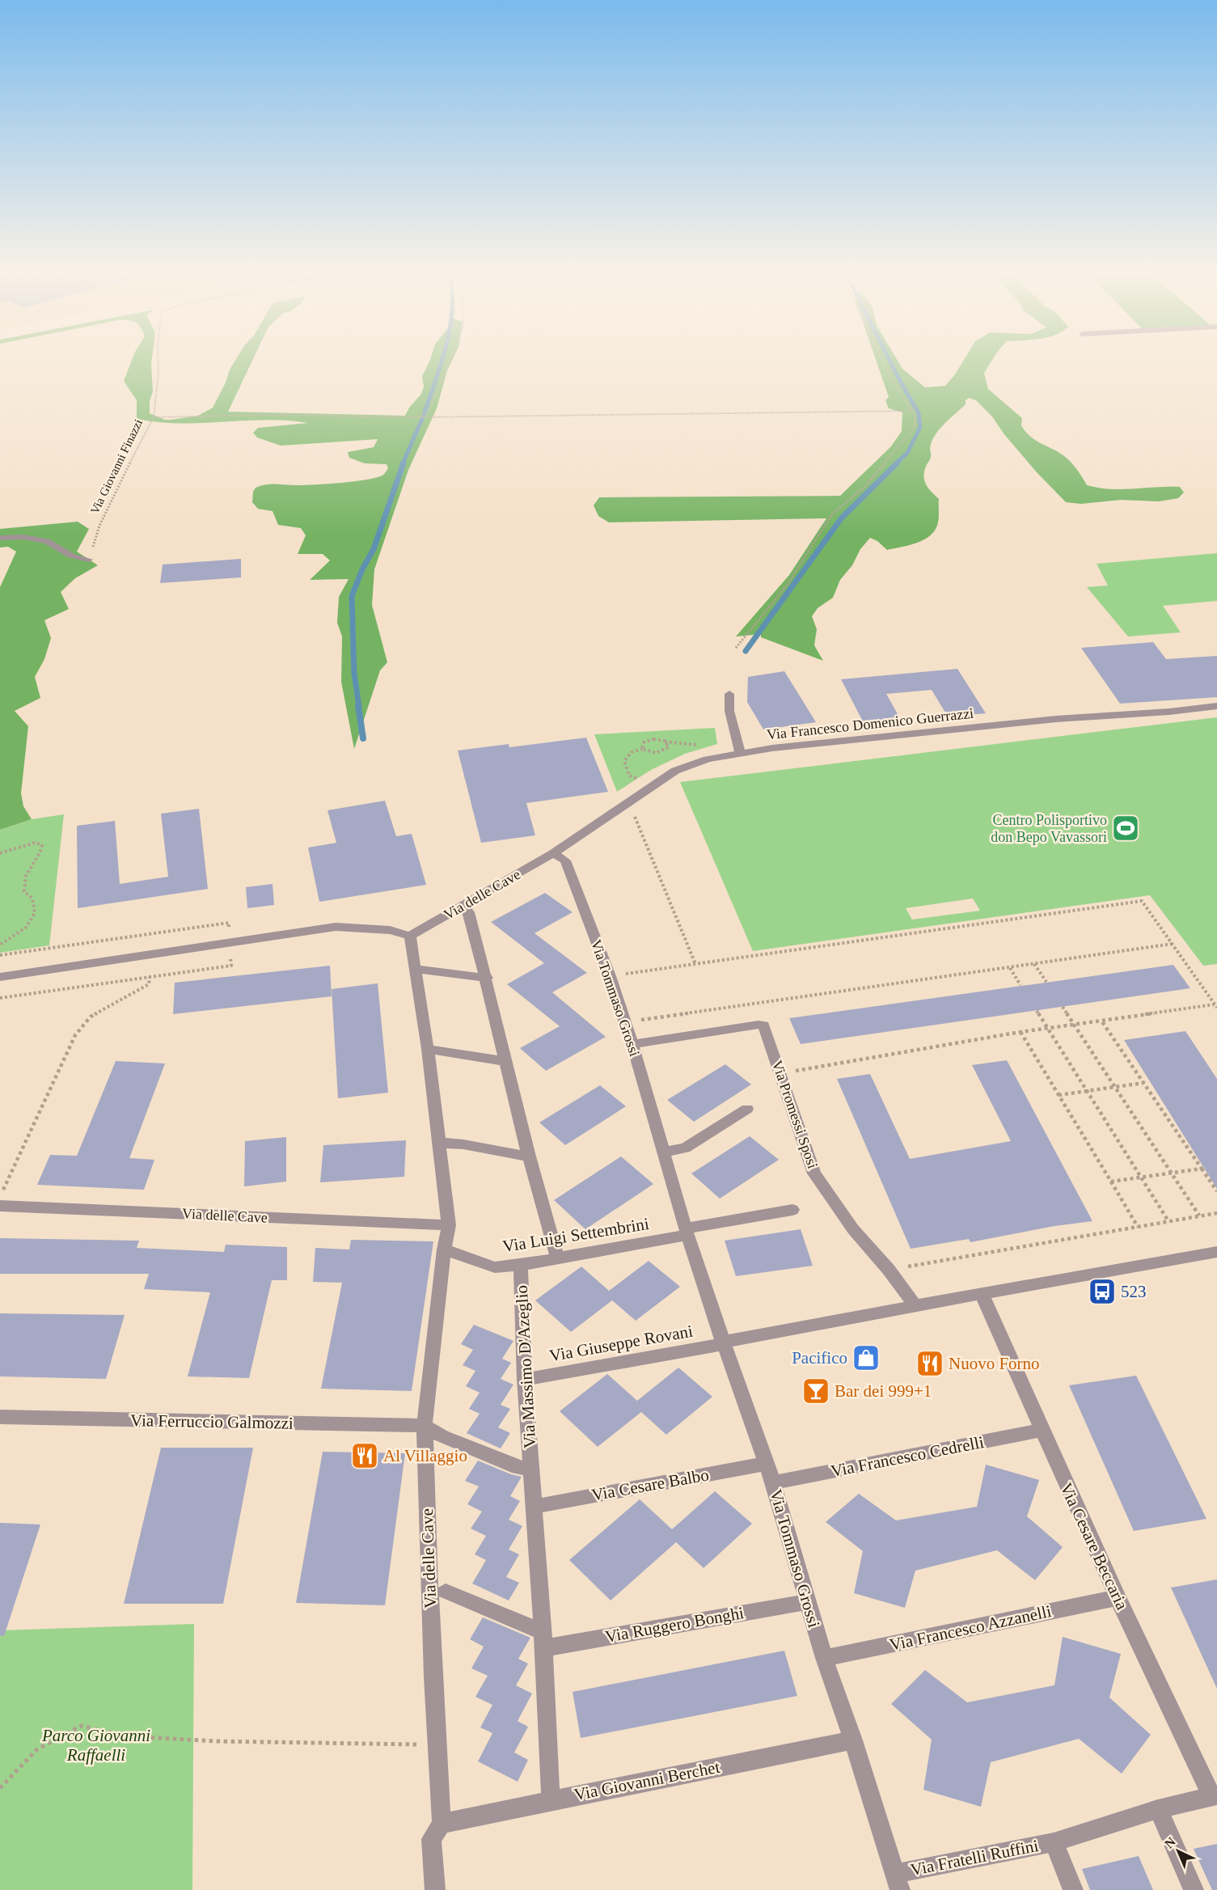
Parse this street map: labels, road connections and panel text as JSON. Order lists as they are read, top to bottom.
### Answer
{
  "streets": {
    "street": [
      "Via Francesco Domenico Guerrazzi",
      "Via delle Cave",
      "Via Tommaso Grossi",
      "Via Promessi Sposi",
      "Via Luigi Settembrini",
      "Via Giuseppe Rovani",
      "Via Massimo D'Azeglio",
      "Via Ferruccio Galmozzi",
      "Via Francesco Cedrelli",
      "Via Cesare Balbo",
      "Via Cesare Beccaria",
      "Via Ruggero Bonghi",
      "Via Francesco Azzanelli",
      "Via Giovanni Berchet",
      "Via Fratelli Ruffini"
    ],
    "path": ["Via Giovanni Finazzi"]
  },
  "crossings": [
    ["Via Francesco Domenico Guerrazzi", "Via delle Cave"],
    ["Via Francesco Domenico Guerrazzi", "Via Tommaso Grossi"],
    ["Via delle Cave", "Via Tommaso Grossi"],
    ["Via delle Cave", "Via Luigi Settembrini"],
    ["Via delle Cave", "Via Massimo D'Azeglio"],
    ["Via delle Cave", "Via Ferruccio Galmozzi"],
    ["Via delle Cave", "Via Giovanni Berchet"],
    ["Via Tommaso Grossi", "Via Promessi Sposi"],
    ["Via Tommaso Grossi", "Via Luigi Settembrini"],
    ["Via Tommaso Grossi", "Via Giuseppe Rovani"],
    ["Via Tommaso Grossi", "Via Francesco Cedrelli"],
    ["Via Tommaso Grossi", "Via Cesare Balbo"],
    ["Via Tommaso Grossi", "Via Ruggero Bonghi"],
    ["Via Tommaso Grossi", "Via Francesco Azzanelli"],
    ["Via Tommaso Grossi", "Via Giovanni Berchet"],
    ["Via Tommaso Grossi", "Via Fratelli Ruffini"],
    ["Via Luigi Settembrini", "Via Massimo D'Azeglio"],
    ["Via Giuseppe Rovani", "Via Massimo D'Azeglio"],
    ["Via Massimo D'Azeglio", "Via Ferruccio Galmozzi"],
    ["Via Massimo D'Azeglio", "Via Cesare Balbo"],
    ["Via Massimo D'Azeglio", "Via Ruggero Bonghi"],
    ["Via Massimo D'Azeglio", "Via Giovanni Berchet"],
    ["Via Francesco Cedrelli", "Via Cesare Beccaria"],
    ["Via Cesare Beccaria", "Via Francesco Azzanelli"],
    ["Via Cesare Beccaria", "Via Fratelli Ruffini"]
  ],
  "parks": ["Parco Giovanni Raffaelli"],
  "places": {
    "sports": ["Centro Polisportivo don Bepo Vavassori"],
    "bus stop": ["523"],
    "shop": ["Pacifico"],
    "restaurant": ["Nuovo Forno", "Al Villaggio"],
    "bar": ["Bar dei 999+1"]
  },
  "north": "top left"
}
